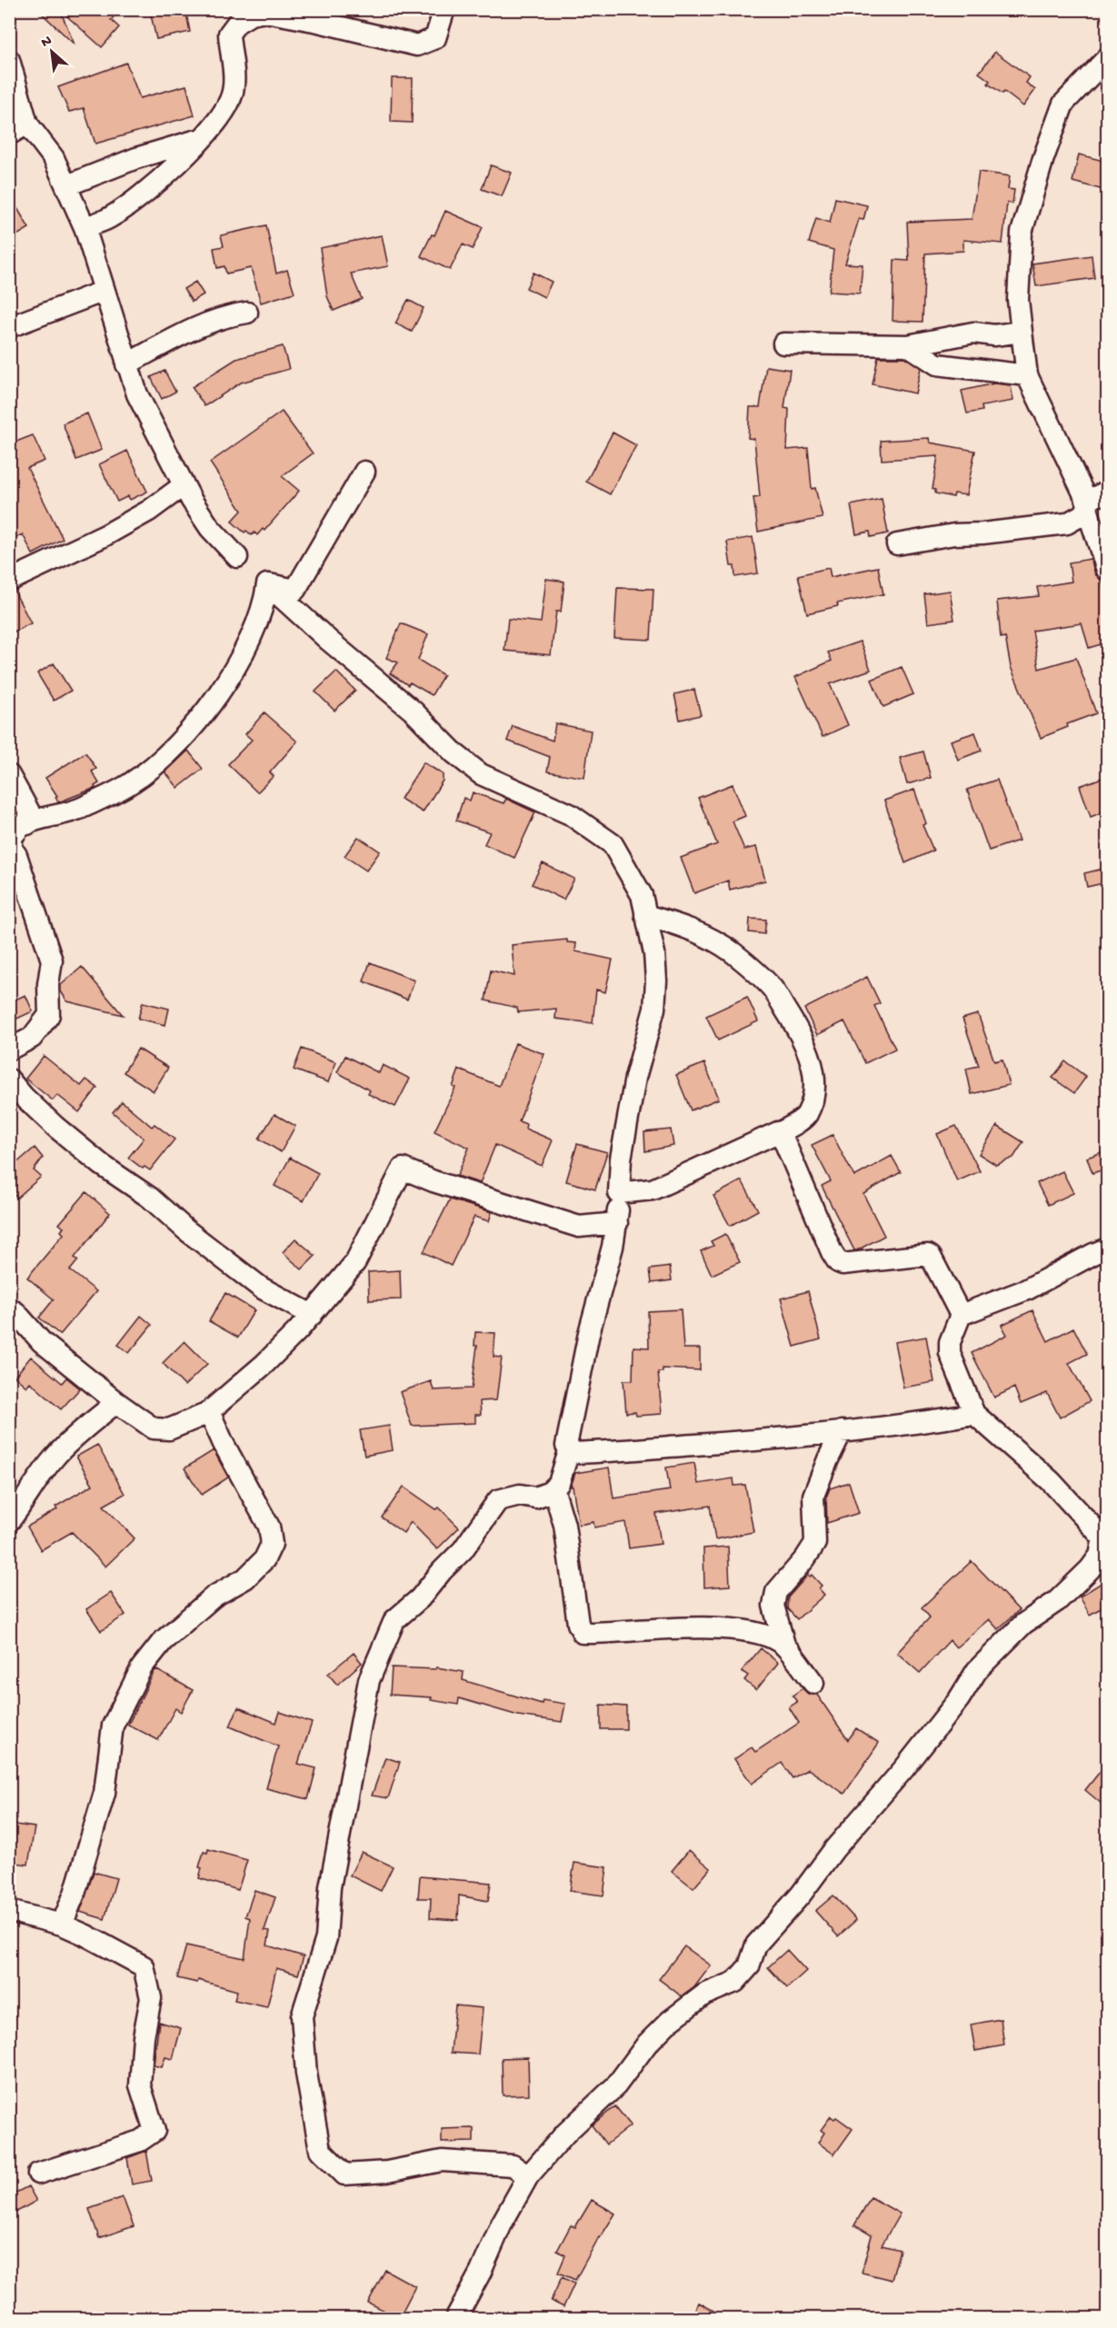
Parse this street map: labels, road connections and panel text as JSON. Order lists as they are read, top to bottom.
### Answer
{
  "north": "top left"
}
